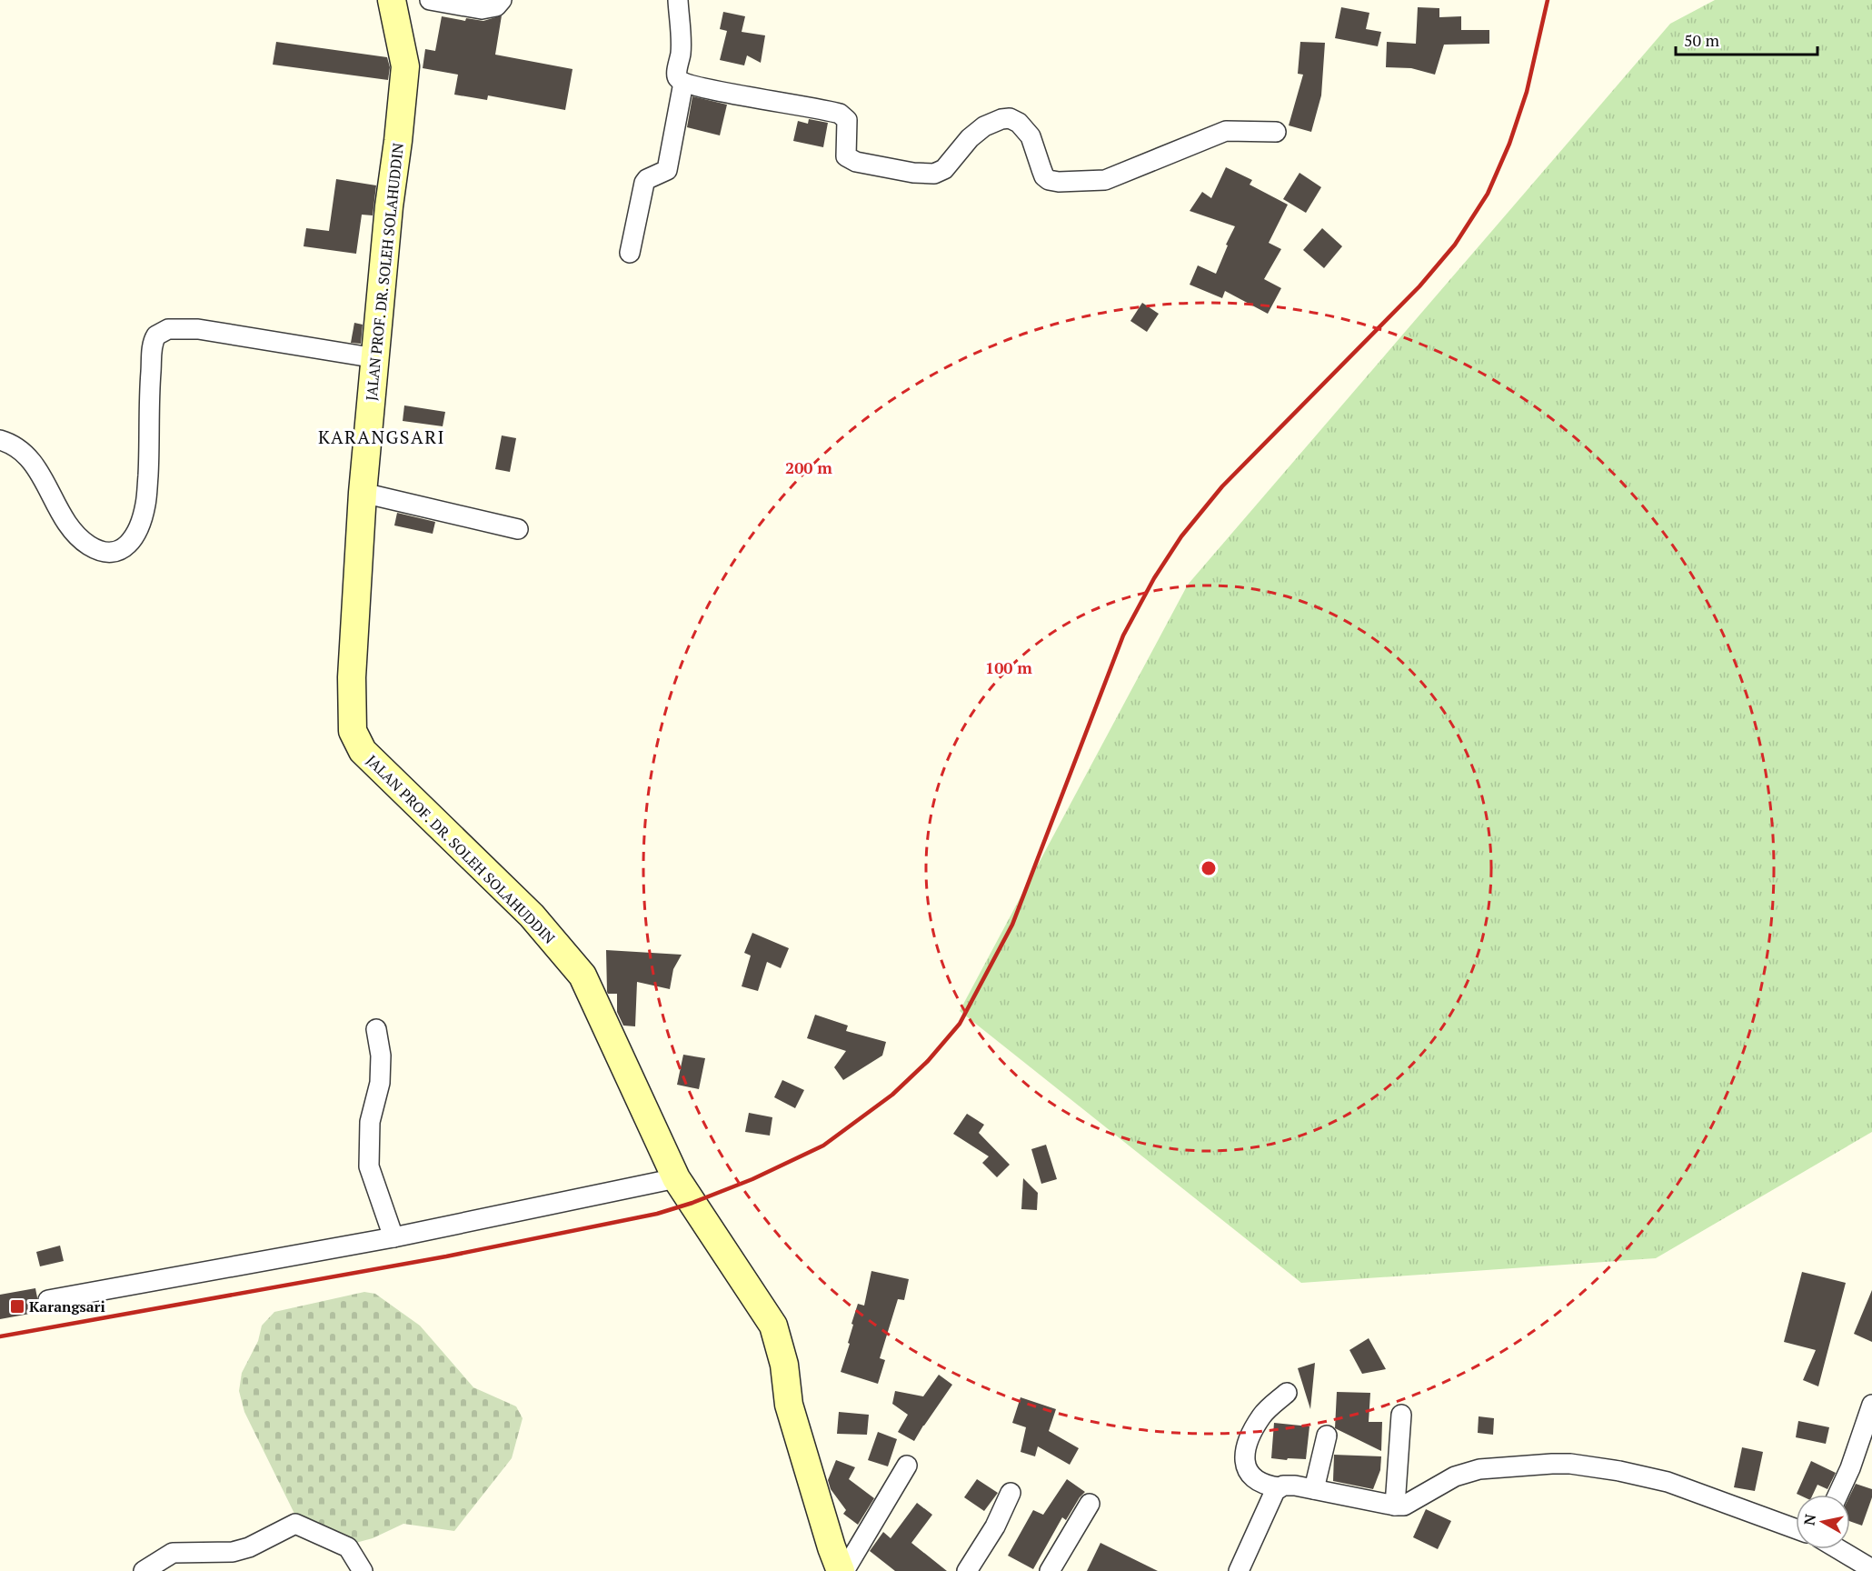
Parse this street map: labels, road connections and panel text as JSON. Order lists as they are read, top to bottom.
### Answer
{
  "streets": {
    "street": ["JALAN PROF. DR. SOLEH SOLAHUDDIN"]
  },
  "districts": ["KARANGSARI"],
  "places": {
    "transit": ["Karangsari"]
  },
  "scale_bar": "50 m",
  "north": "left",
  "rings": ["200 m", "100 m"]
}
